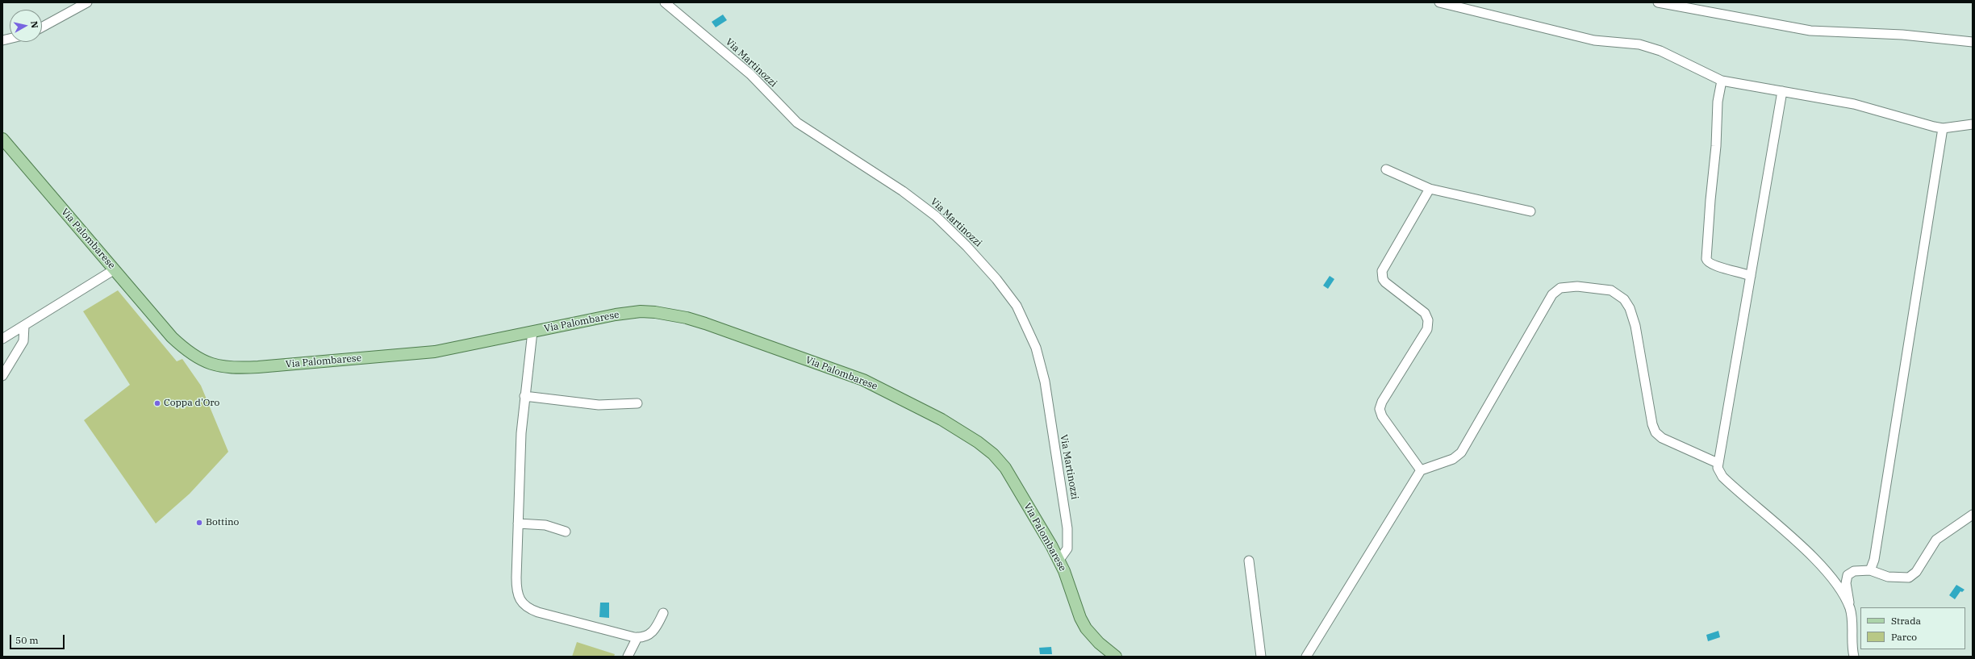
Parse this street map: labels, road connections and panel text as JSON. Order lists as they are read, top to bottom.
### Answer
{
  "streets": {
    "main road": ["Via Palombarese"],
    "street": ["Via Martinozzi"]
  },
  "crossings": [
    ["Via Martinozzi", "Via Palombarese"]
  ],
  "places": ["Coppa d'Oro", "Bottino"],
  "legend": ["Strada", "Parco"],
  "scale_bar": "50 m",
  "north": "right"
}
